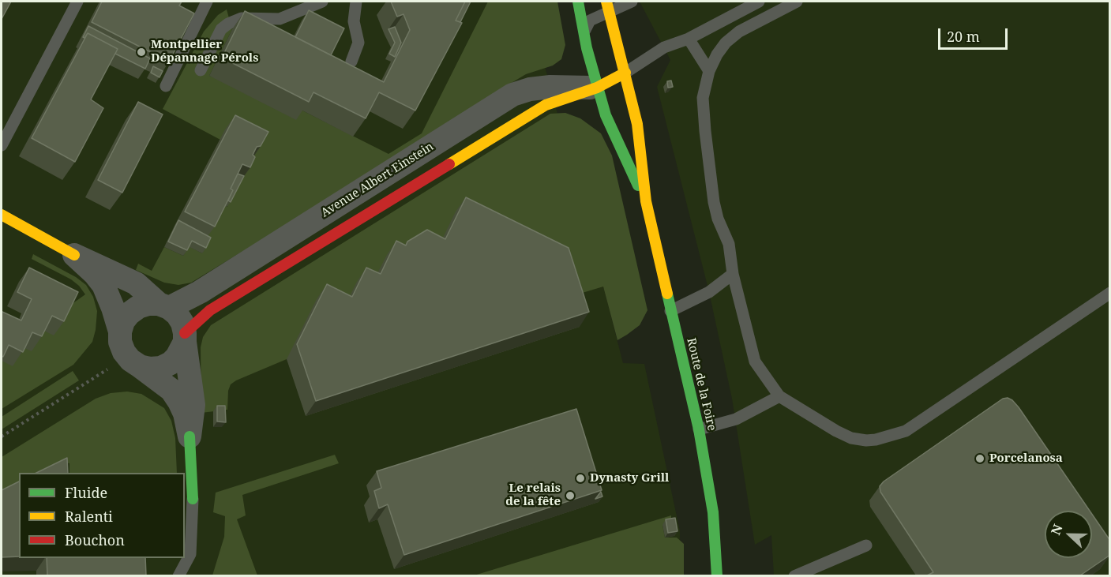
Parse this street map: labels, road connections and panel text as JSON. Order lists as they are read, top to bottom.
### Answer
{
  "streets": {
    "street": ["Avenue Albert Einstein", "Route de la Foire"]
  },
  "crossings": [
    ["Avenue Albert Einstein", "Route de la Foire"]
  ],
  "places": [
    "Montpellier Dépannage Pérols",
    "Porcelanosa",
    "Dynasty Grill",
    "Le relais de la fête"
  ],
  "legend": ["Fluide", "Ralenti", "Bouchon"],
  "scale_bar": "20 m",
  "north": "left"
}
